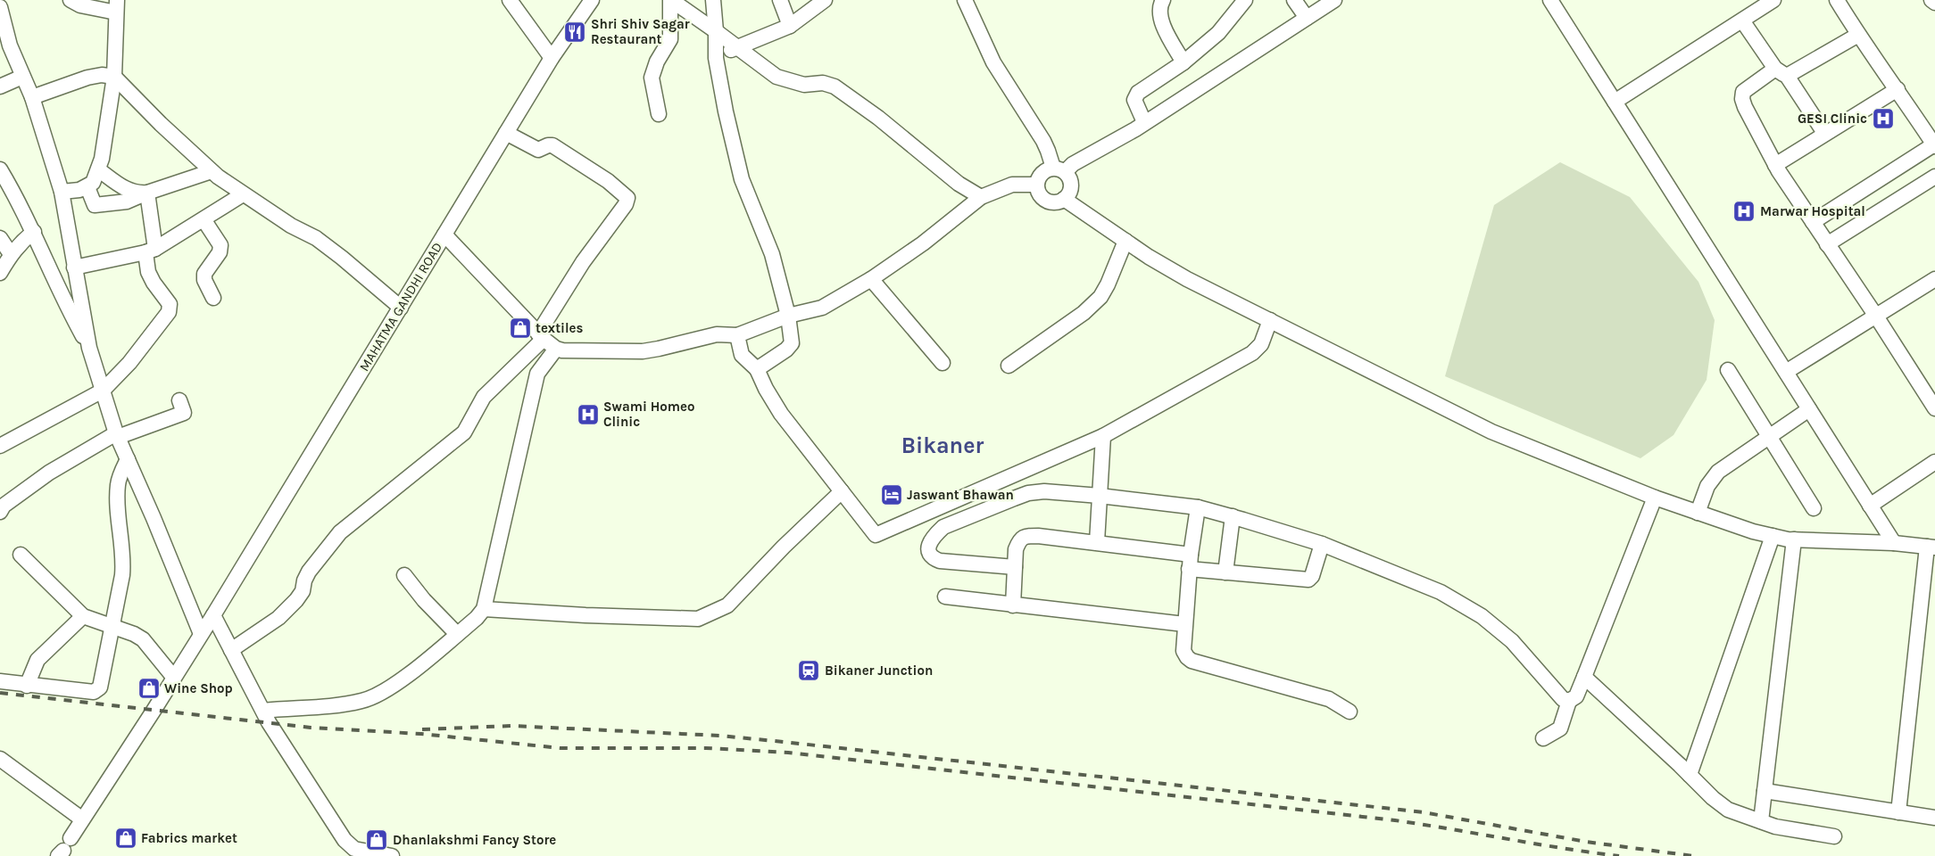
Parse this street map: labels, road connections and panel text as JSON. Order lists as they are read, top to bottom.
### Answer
{
  "streets": {
    "street": ["MAHATMA GANDHI ROAD"]
  },
  "districts": ["Bikaner"],
  "places": {
    "restaurant": ["Shri Shiv Sagar Restaurant"],
    "hospital": ["GESI Clinic", "Marwar Hospital", "Swami Homeo Clinic"],
    "shop": [
      "textiles",
      "Wine Shop",
      "Fabrics market",
      "Dhanlakshmi Fancy Store"
    ],
    "hotel": ["Jaswant Bhawan"],
    "station": ["Bikaner Junction"]
  }
}
